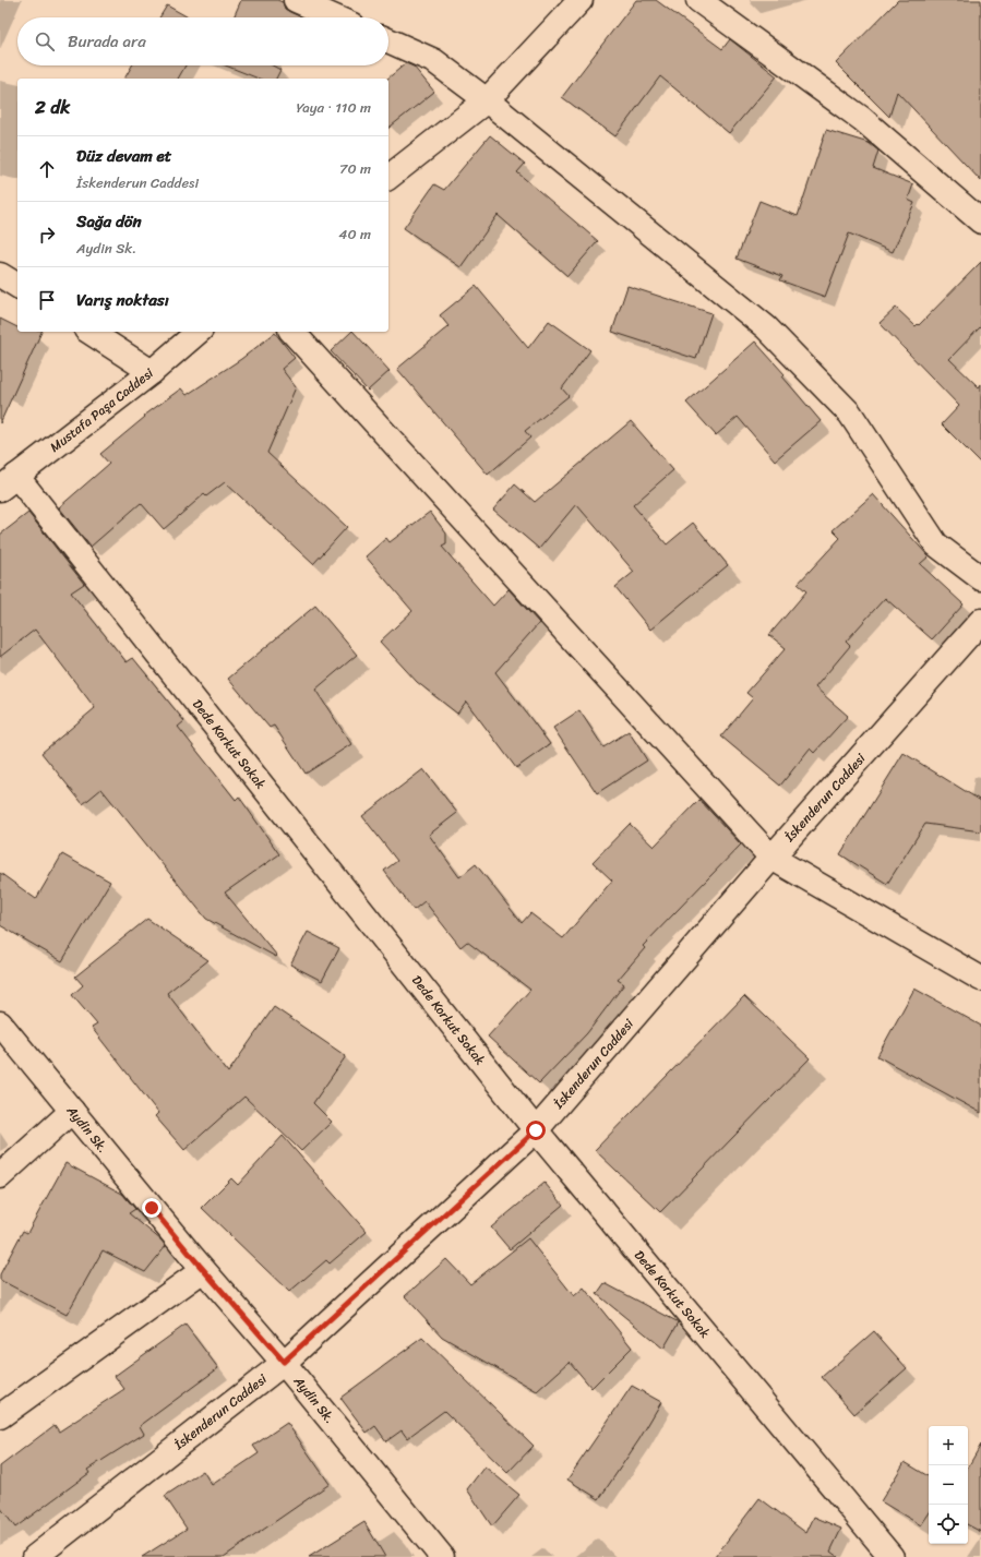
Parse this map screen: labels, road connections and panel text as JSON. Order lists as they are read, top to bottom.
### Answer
{
  "streets": {
    "street": [
      "Mustafa Paşa Caddesi",
      "Dede Korkut Sokak",
      "İskenderun Caddesi",
      "Aydin Sk."
    ]
  },
  "crossings": [
    ["Mustafa Paşa Caddesi", "Dede Korkut Sokak"],
    ["Dede Korkut Sokak", "İskenderun Caddesi"],
    ["İskenderun Caddesi", "Aydin Sk."]
  ],
  "page": {
    "search": "Burada ara",
    "heading": ["2 dk", "Yaya · 110 m"],
    "list": [
      ["Düz devam et", "İskenderun Caddesi", "70 m"],
      ["Sağa dön", "Aydin Sk.", "40 m"],
      "Varış noktası"
    ],
    "map_buttons": ["+", "−"]
  }
}
